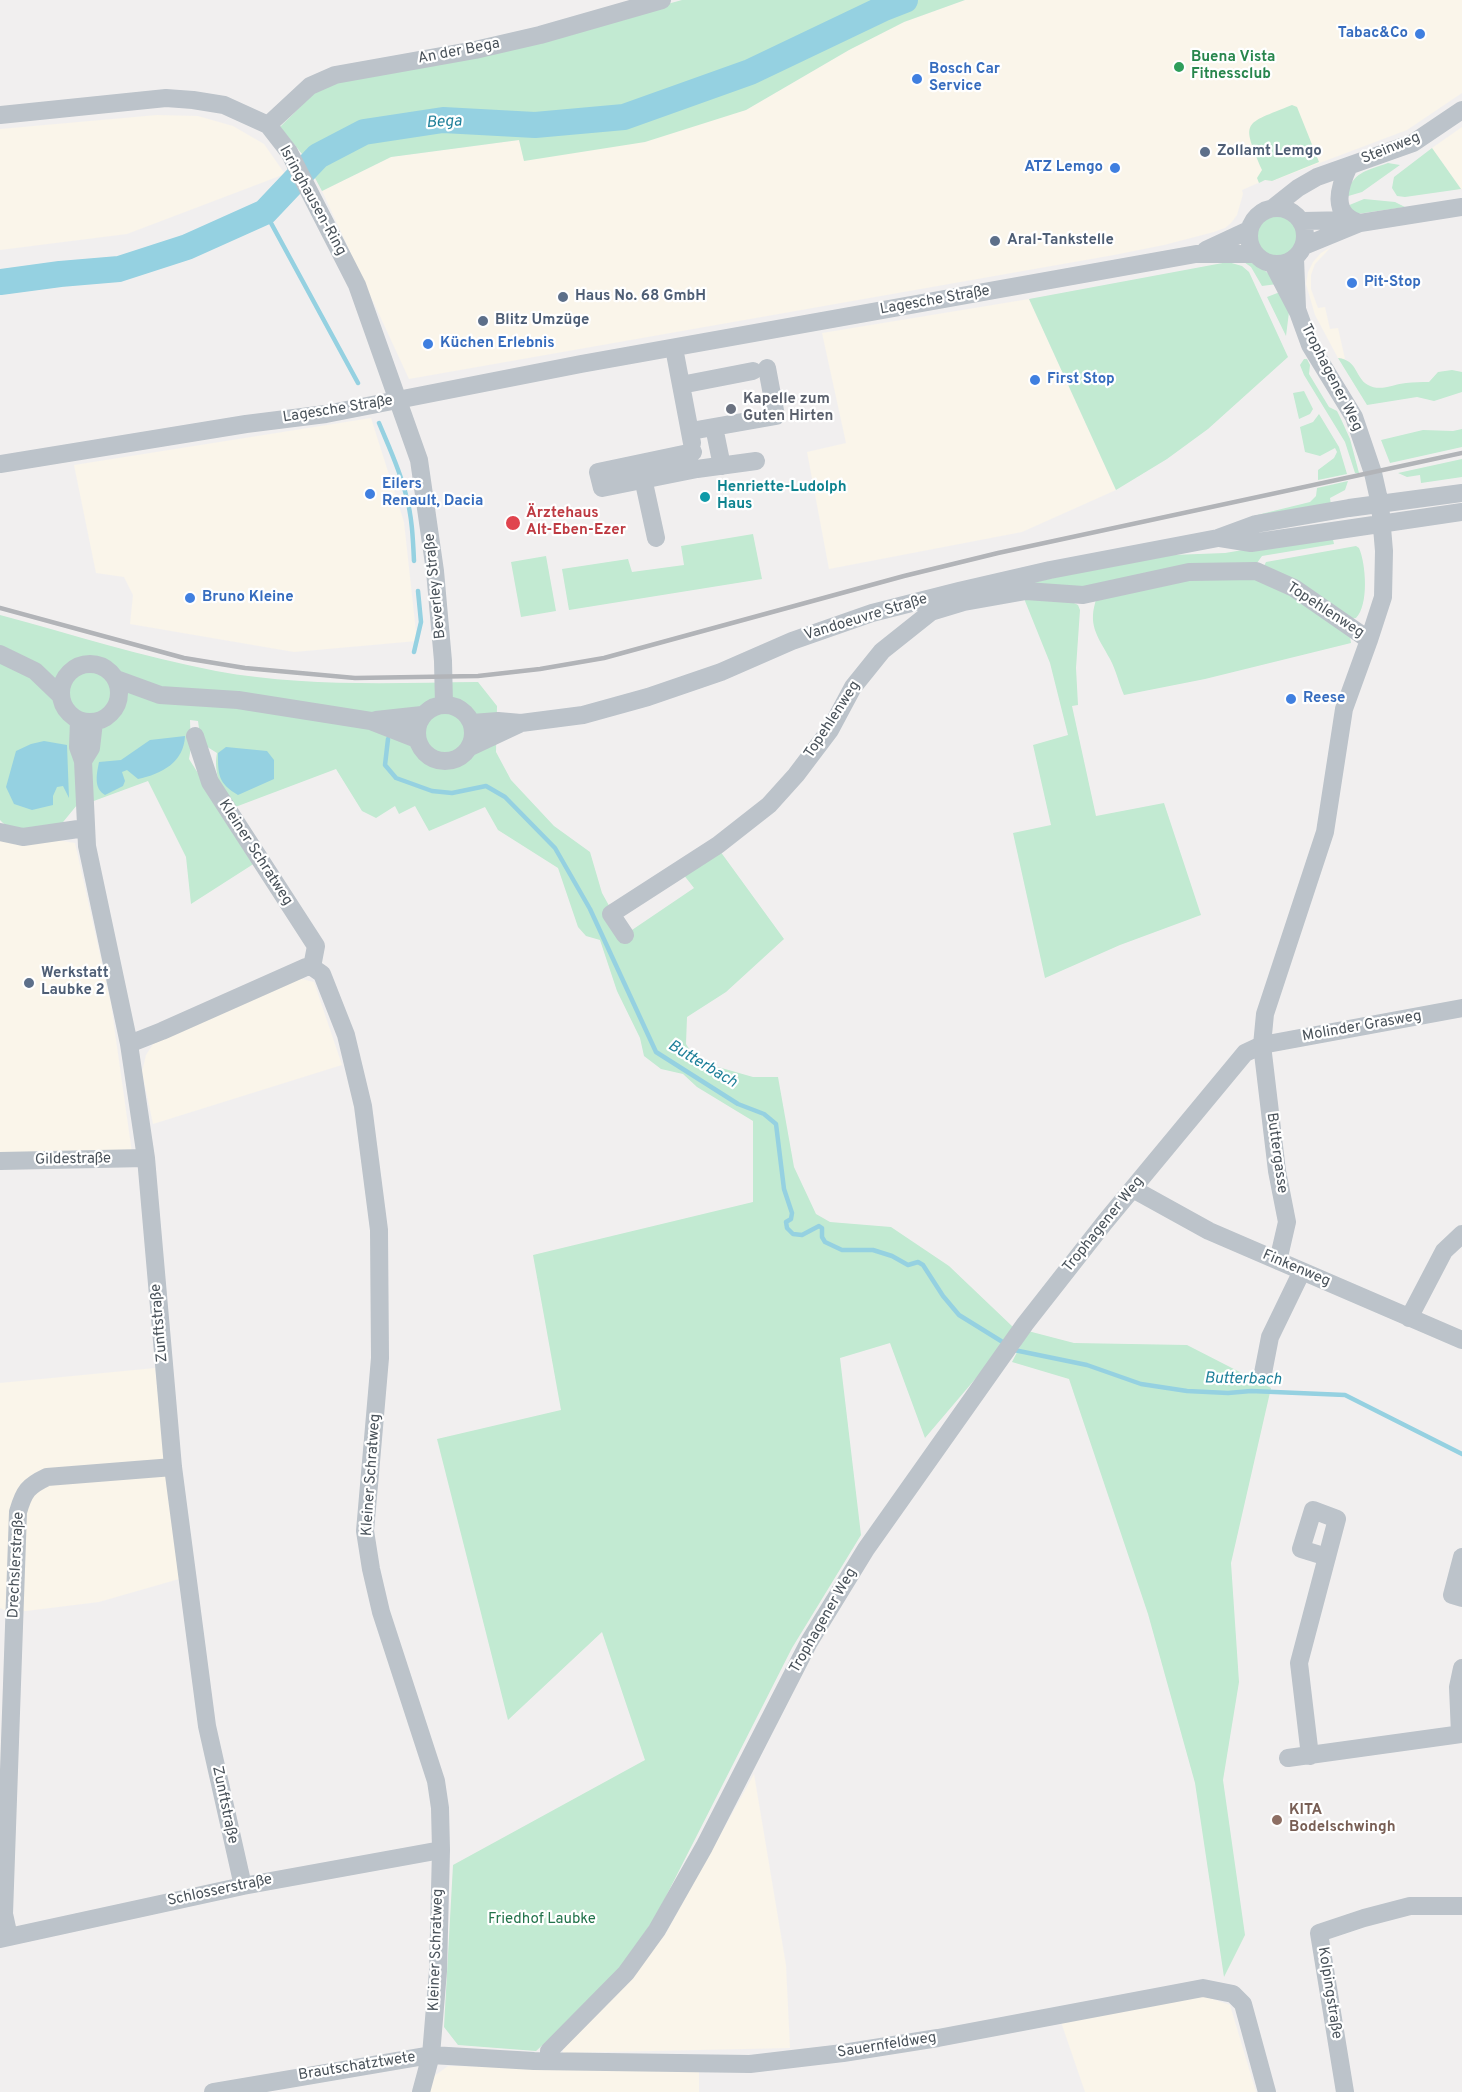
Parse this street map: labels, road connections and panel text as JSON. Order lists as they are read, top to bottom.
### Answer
{
  "streets": {
    "street": [
      "An der Bega",
      "Steinweg",
      "Isringhausen-Ring",
      "Lagesche Straße",
      "Trophagener Weg",
      "Beverley Straße",
      "Topehlenweg",
      "Vandoeuvre Straße",
      "Kleiner Schratweg",
      "Molinder Grasweg",
      "Buttergasse",
      "Gildestraße",
      "Finkenweg",
      "Zunftstraße",
      "Drechslerstraße",
      "Schlosserstraße",
      "Kolpingstraße",
      "Sauernfeldweg",
      "Brautschatztwete"
    ]
  },
  "crossings": [
    ["An der Bega", "Isringhausen-Ring"],
    ["Steinweg", "Lagesche Straße"],
    ["Steinweg", "Trophagener Weg"],
    ["Isringhausen-Ring", "Lagesche Straße"],
    ["Isringhausen-Ring", "Beverley Straße"],
    ["Lagesche Straße", "Trophagener Weg"],
    ["Lagesche Straße", "Beverley Straße"],
    ["Trophagener Weg", "Topehlenweg"],
    ["Trophagener Weg", "Vandoeuvre Straße"],
    ["Trophagener Weg", "Molinder Grasweg"],
    ["Trophagener Weg", "Buttergasse"],
    ["Trophagener Weg", "Finkenweg"],
    ["Trophagener Weg", "Sauernfeldweg"],
    ["Beverley Straße", "Vandoeuvre Straße"],
    ["Kleiner Schratweg", "Schlosserstraße"],
    ["Kleiner Schratweg", "Sauernfeldweg"],
    ["Kleiner Schratweg", "Brautschatztwete"],
    ["Molinder Grasweg", "Buttergasse"],
    ["Buttergasse", "Finkenweg"],
    ["Gildestraße", "Zunftstraße"],
    ["Zunftstraße", "Drechslerstraße"],
    ["Zunftstraße", "Schlosserstraße"],
    ["Drechslerstraße", "Schlosserstraße"],
    ["Sauernfeldweg", "Brautschatztwete"]
  ],
  "water": ["Bega", "Butterbach"],
  "parks": ["Friedhof Laubke"],
  "places": [
    "Tabac&Co",
    "Buena Vista Fitnessclub",
    "Bosch Car Service",
    "Zollamt Lemgo",
    "ATZ Lemgo",
    "Aral-Tankstelle",
    "Pit-Stop",
    "Haus No. 68 GmbH",
    "Blitz Umzüge",
    "Küchen Erlebnis",
    "First Stop",
    "Kapelle zum Guten Hirten",
    "Eilers Renault, Dacia",
    "Henriette-Ludolph Haus",
    "Ärztehaus Alt-Eben-Ezer",
    "Bruno Kleine",
    "Reese",
    "Werkstatt Laubke 2",
    "KITA Bodelschwingh"
  ]
}
